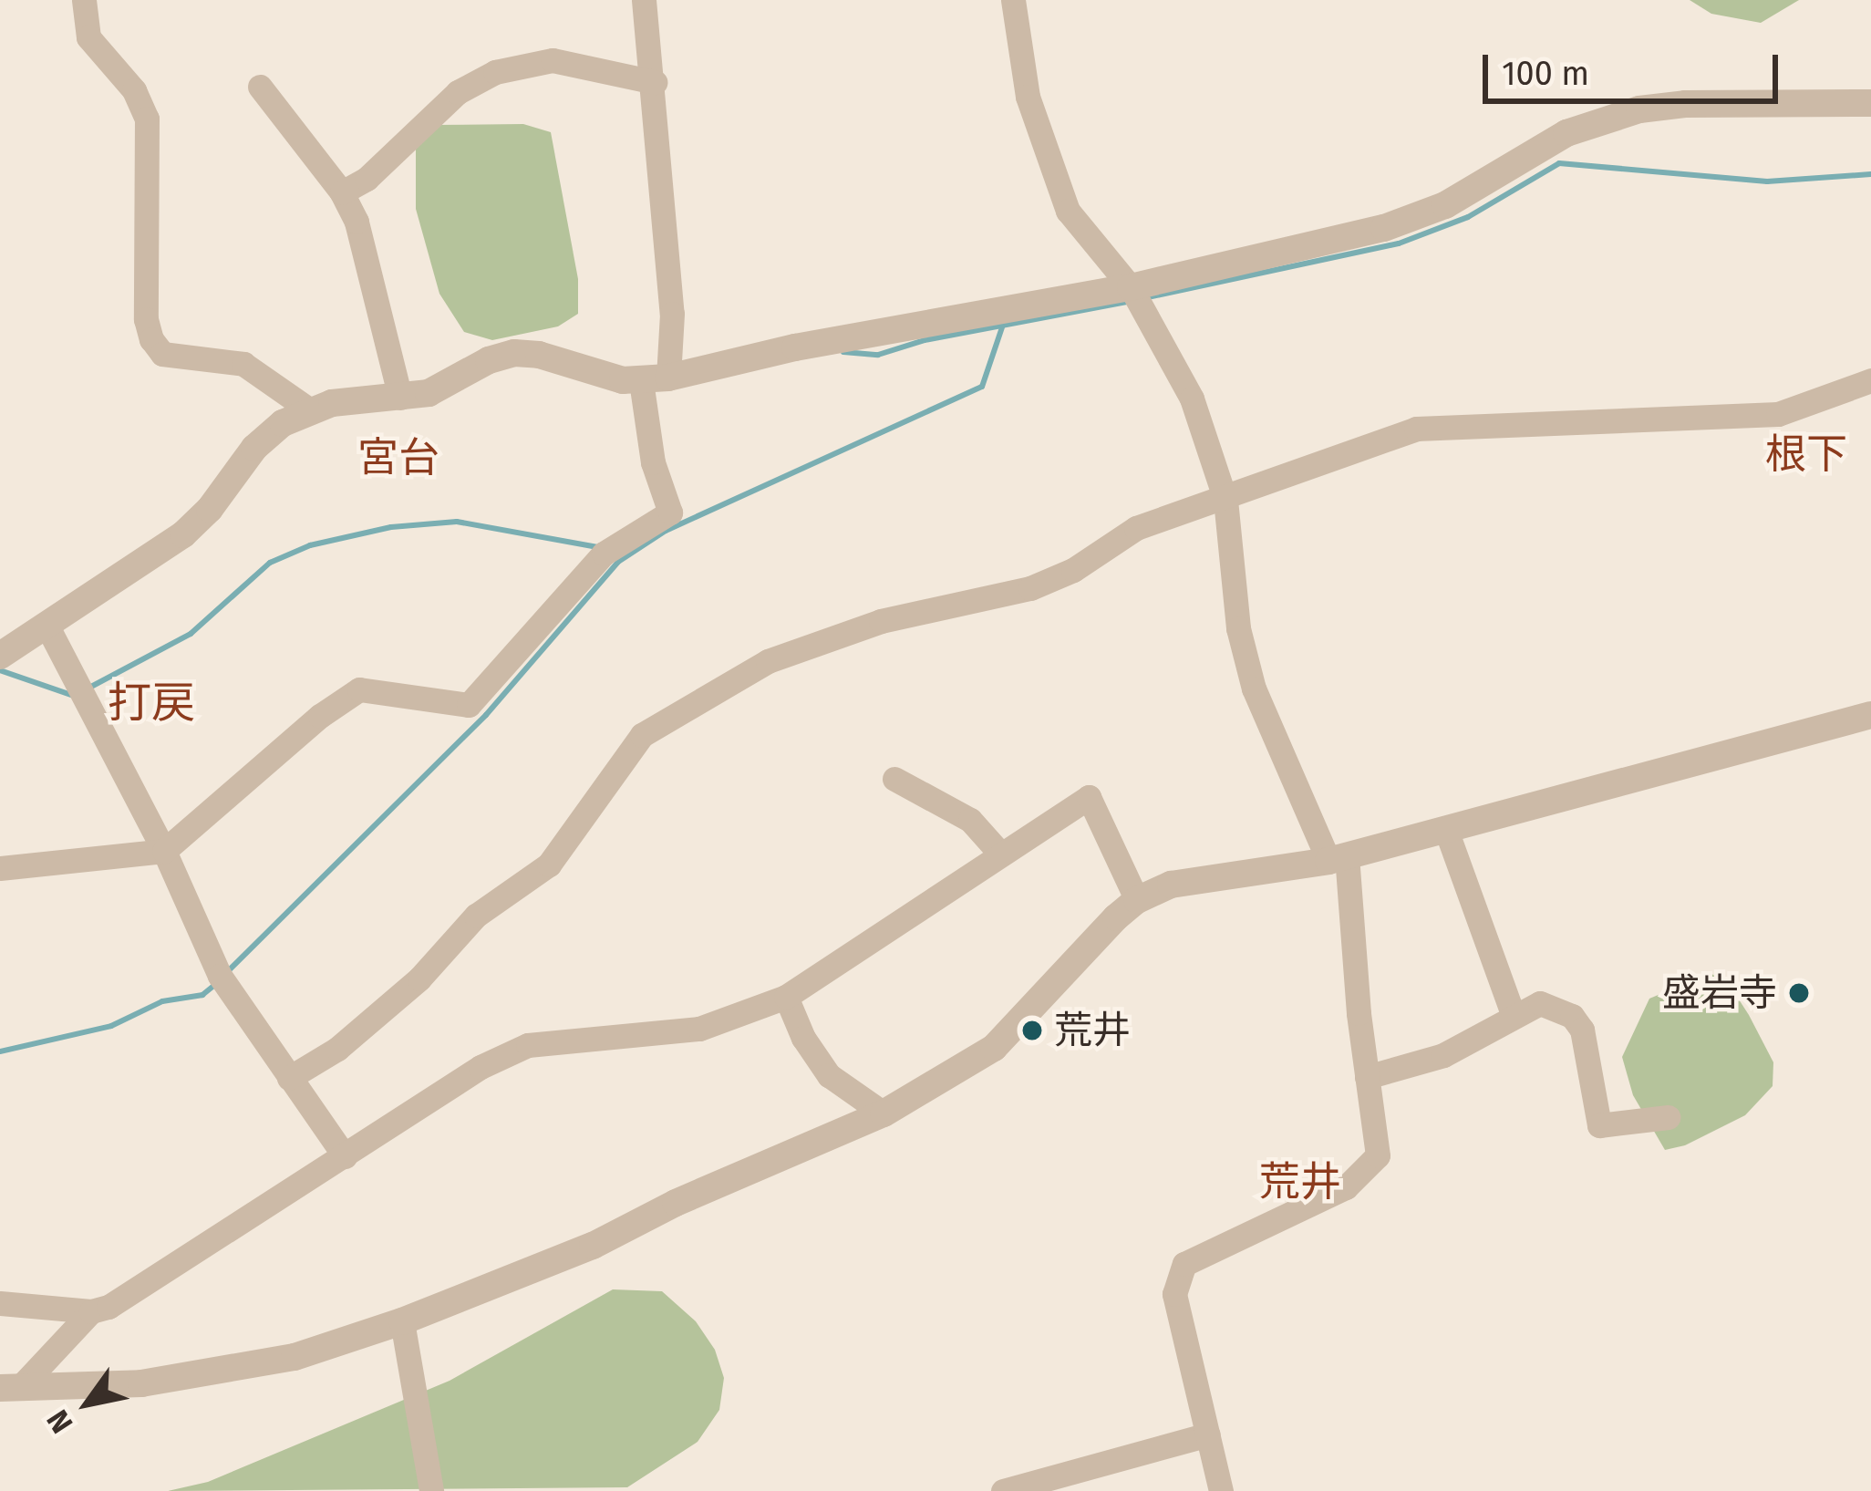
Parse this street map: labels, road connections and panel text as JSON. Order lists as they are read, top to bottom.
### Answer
{
  "districts": [
    "根下",
    "宮台",
    "打戻",
    "荒井"
  ],
  "places": ["盛岩寺", "荒井"],
  "scale_bar": "100 m",
  "north": "bottom left"
}
